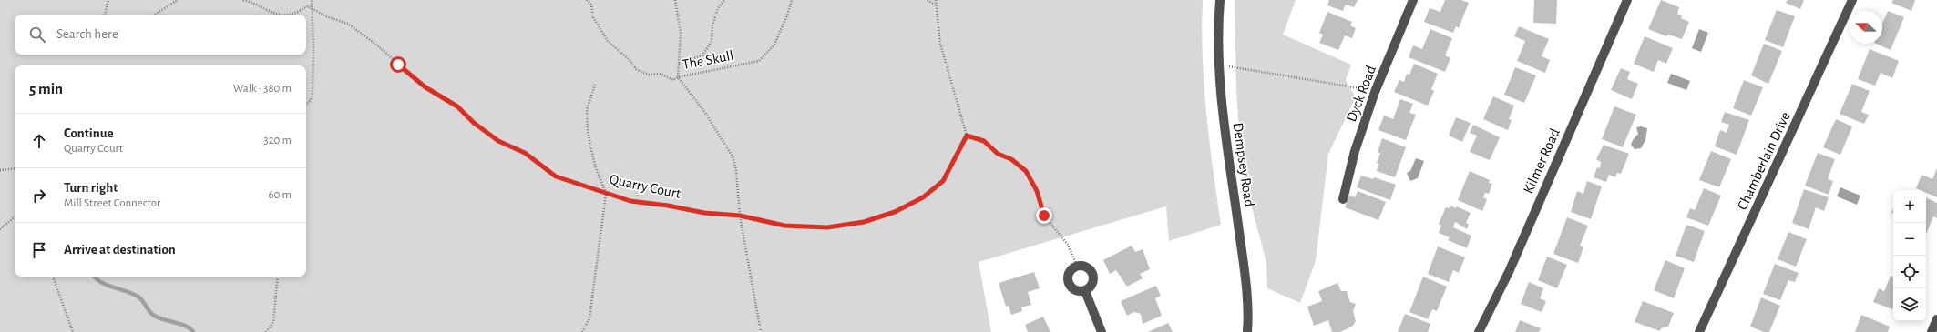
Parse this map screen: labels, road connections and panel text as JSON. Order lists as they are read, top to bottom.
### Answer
{
  "streets": {
    "street": [
      "Dyck Road",
      "Kilmer Road",
      "Chamberlain Drive",
      "Dempsey Road"
    ],
    "path": ["The Skull", "Quarry Court"]
  },
  "north": "left",
  "page": {
    "search": "Search here",
    "heading": ["5 min", "Walk · 380 m"],
    "list": [
      ["Continue", "Quarry Court", "320 m"],
      ["Turn right", "Mill Street Connector", "60 m"],
      "Arrive at destination"
    ],
    "map_buttons": ["+", "−"]
  }
}
